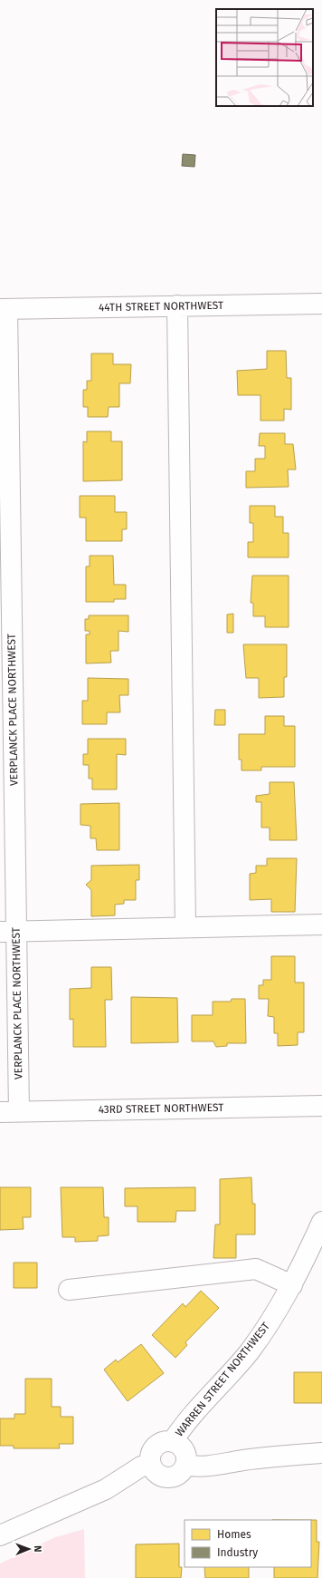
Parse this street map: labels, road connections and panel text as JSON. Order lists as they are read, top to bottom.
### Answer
{
  "streets": {
    "street": [
      "44TH STREET NORTHWEST",
      "VERPLANCK PLACE NORTHWEST",
      "43RD STREET NORTHWEST",
      "WARREN STREET NORTHWEST"
    ]
  },
  "crossings": [
    ["44TH STREET NORTHWEST", "VERPLANCK PLACE NORTHWEST"],
    ["VERPLANCK PLACE NORTHWEST", "43RD STREET NORTHWEST"]
  ],
  "legend": ["Homes", "Industry"],
  "north": "right"
}
